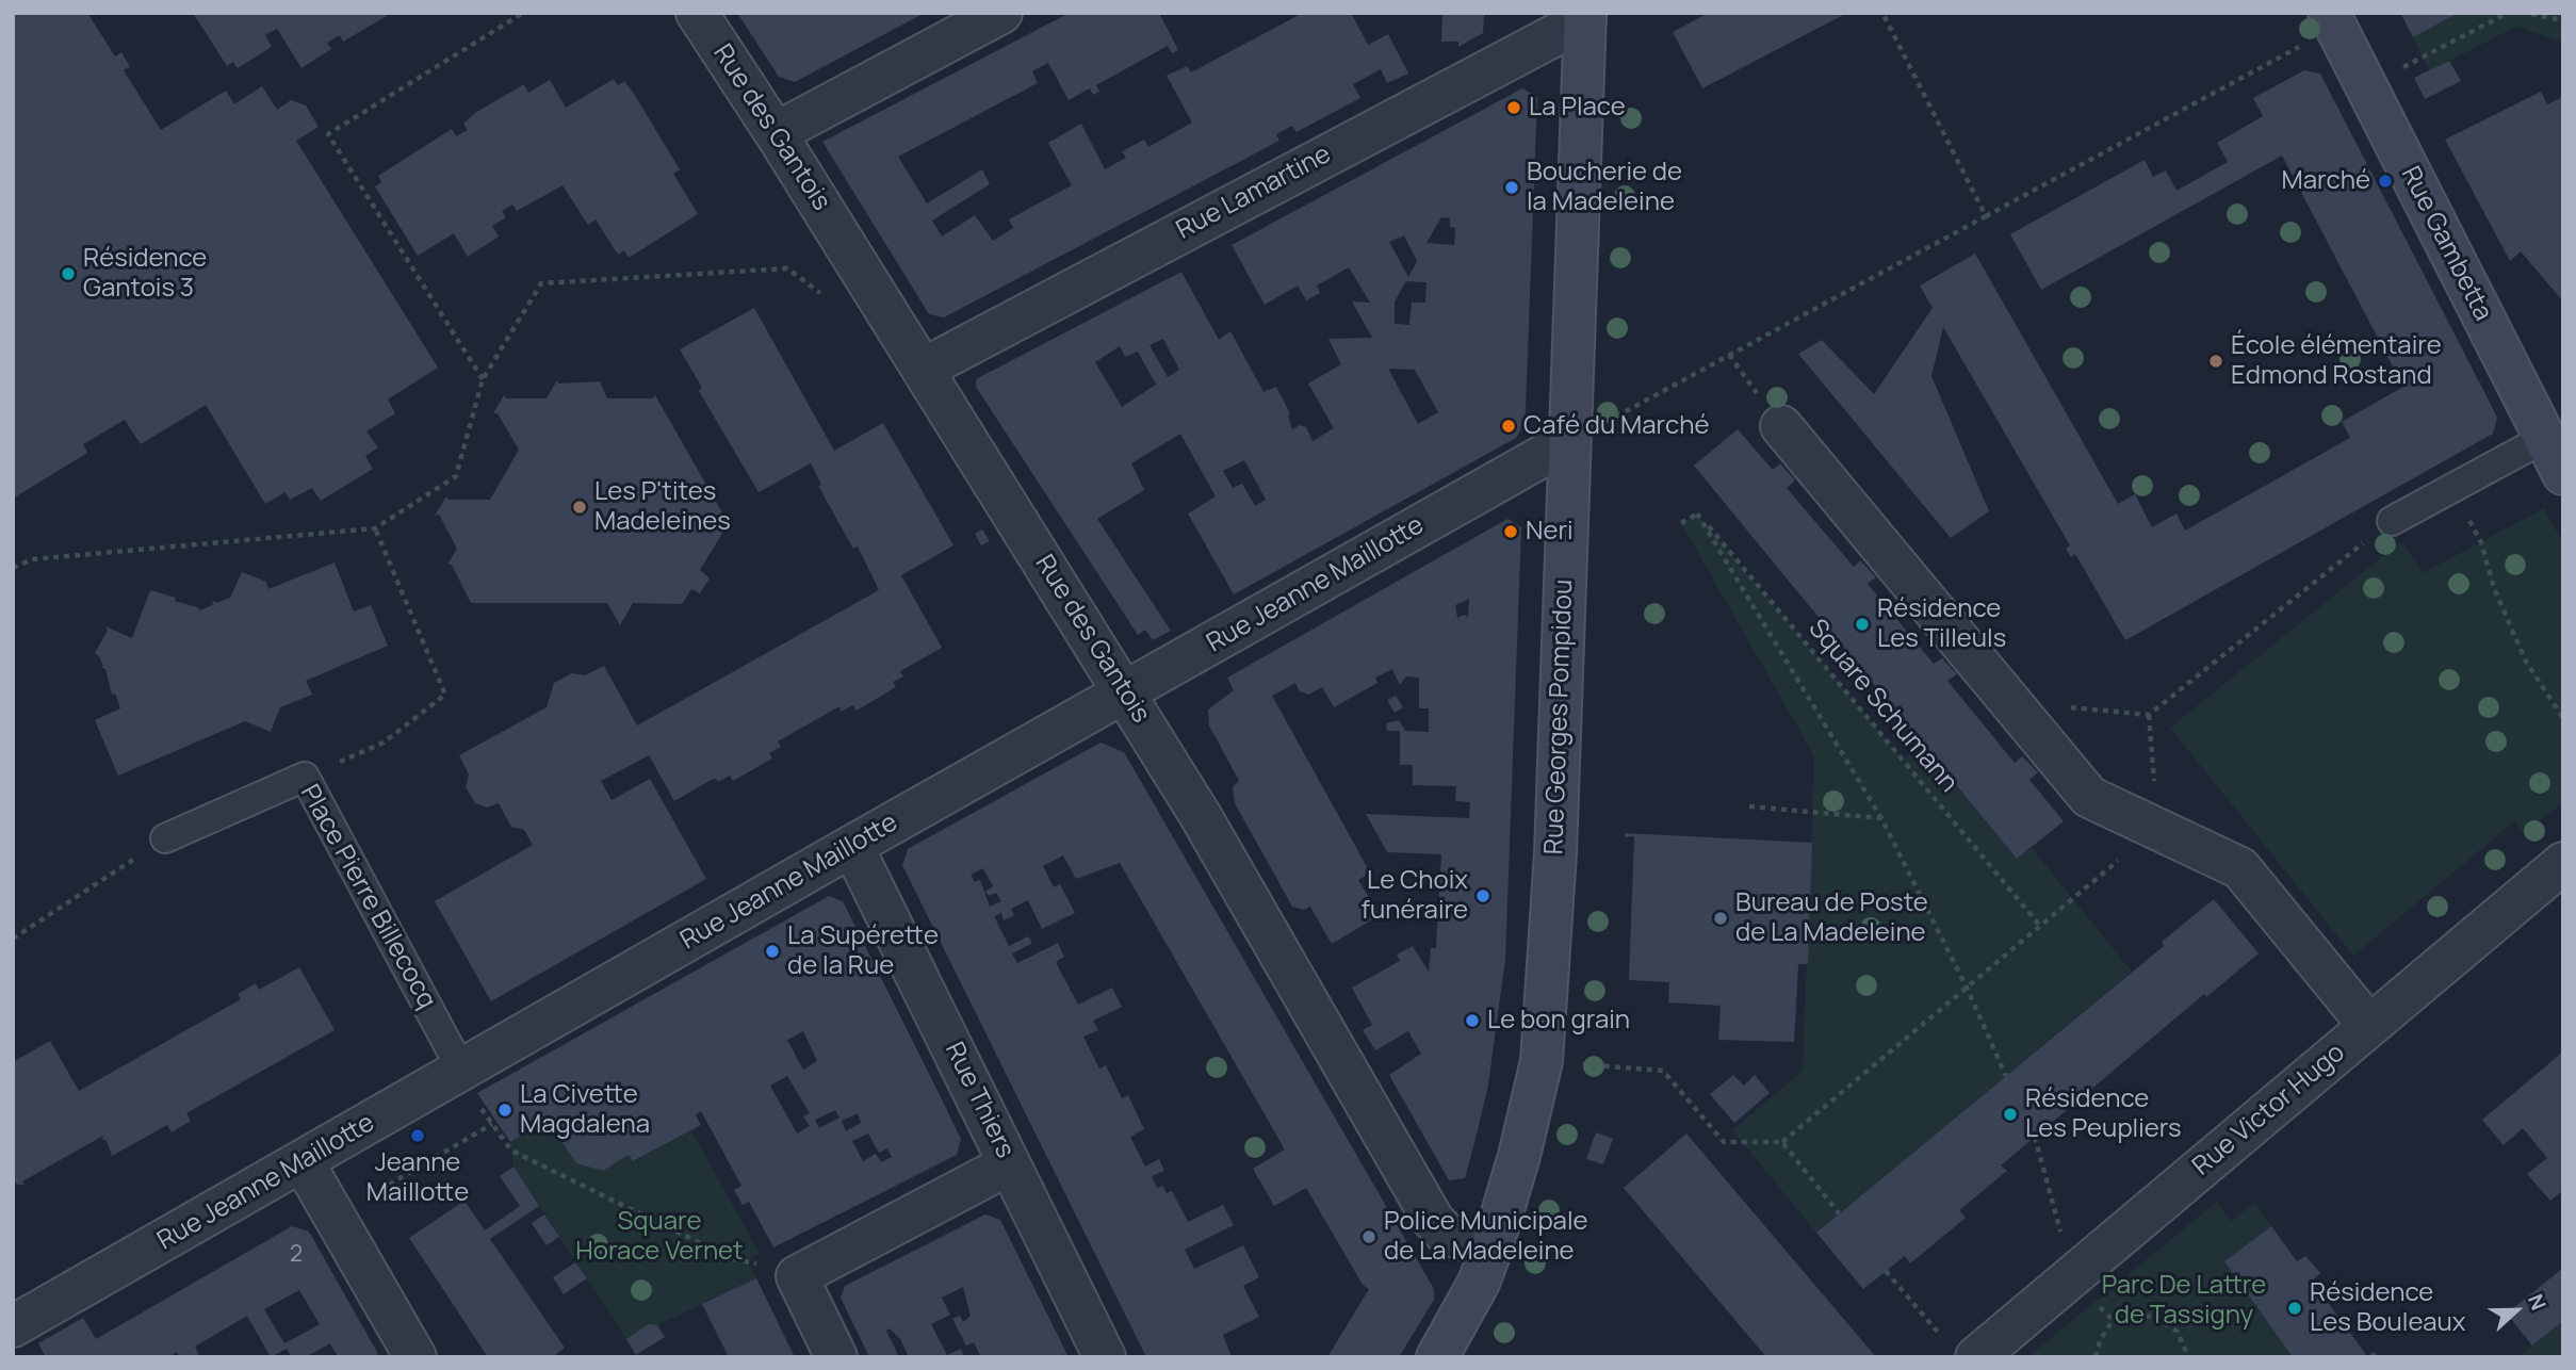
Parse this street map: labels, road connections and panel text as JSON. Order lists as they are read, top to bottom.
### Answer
{
  "streets": {
    "street": [
      "Rue des Gantois",
      "Rue Lamartine",
      "Rue Gambetta",
      "Rue Jeanne Maillotte",
      "Rue Georges Pompidou",
      "Rue Thiers",
      "Rue Victor Hugo"
    ],
    "lane": ["Place Pierre Billecocq"],
    "path": ["Square Schumann"]
  },
  "crossings": [
    ["Rue des Gantois", "Rue Lamartine"],
    ["Rue des Gantois", "Rue Jeanne Maillotte"],
    ["Rue des Gantois", "Rue Georges Pompidou"],
    ["Rue Lamartine", "Rue Georges Pompidou"],
    ["Rue Jeanne Maillotte", "Rue Georges Pompidou"],
    ["Rue Jeanne Maillotte", "Place Pierre Billecocq"],
    ["Rue Jeanne Maillotte", "Rue Thiers"]
  ],
  "parks": ["Square Horace Vernet", "Parc De Lattre de Tassigny"],
  "places": [
    "La Place",
    "Marché",
    "Boucherie de la Madeleine",
    "Résidence Gantois 3",
    "École élémentaire Edmond Rostand",
    "Café du Marché",
    "Les P'tites Madeleines",
    "Neri",
    "Résidence Les Tilleuls",
    "Le Choix funéraire",
    "Bureau de Poste de La Madeleine",
    "La Supérette de la Rue",
    "Le bon grain",
    "La Civette Magdalena",
    "Résidence Les Peupliers",
    "Jeanne Maillotte",
    "Police Municipale de La Madeleine",
    "Résidence Les Bouleaux"
  ],
  "house_numbers": ["2"],
  "north": "right"
}
